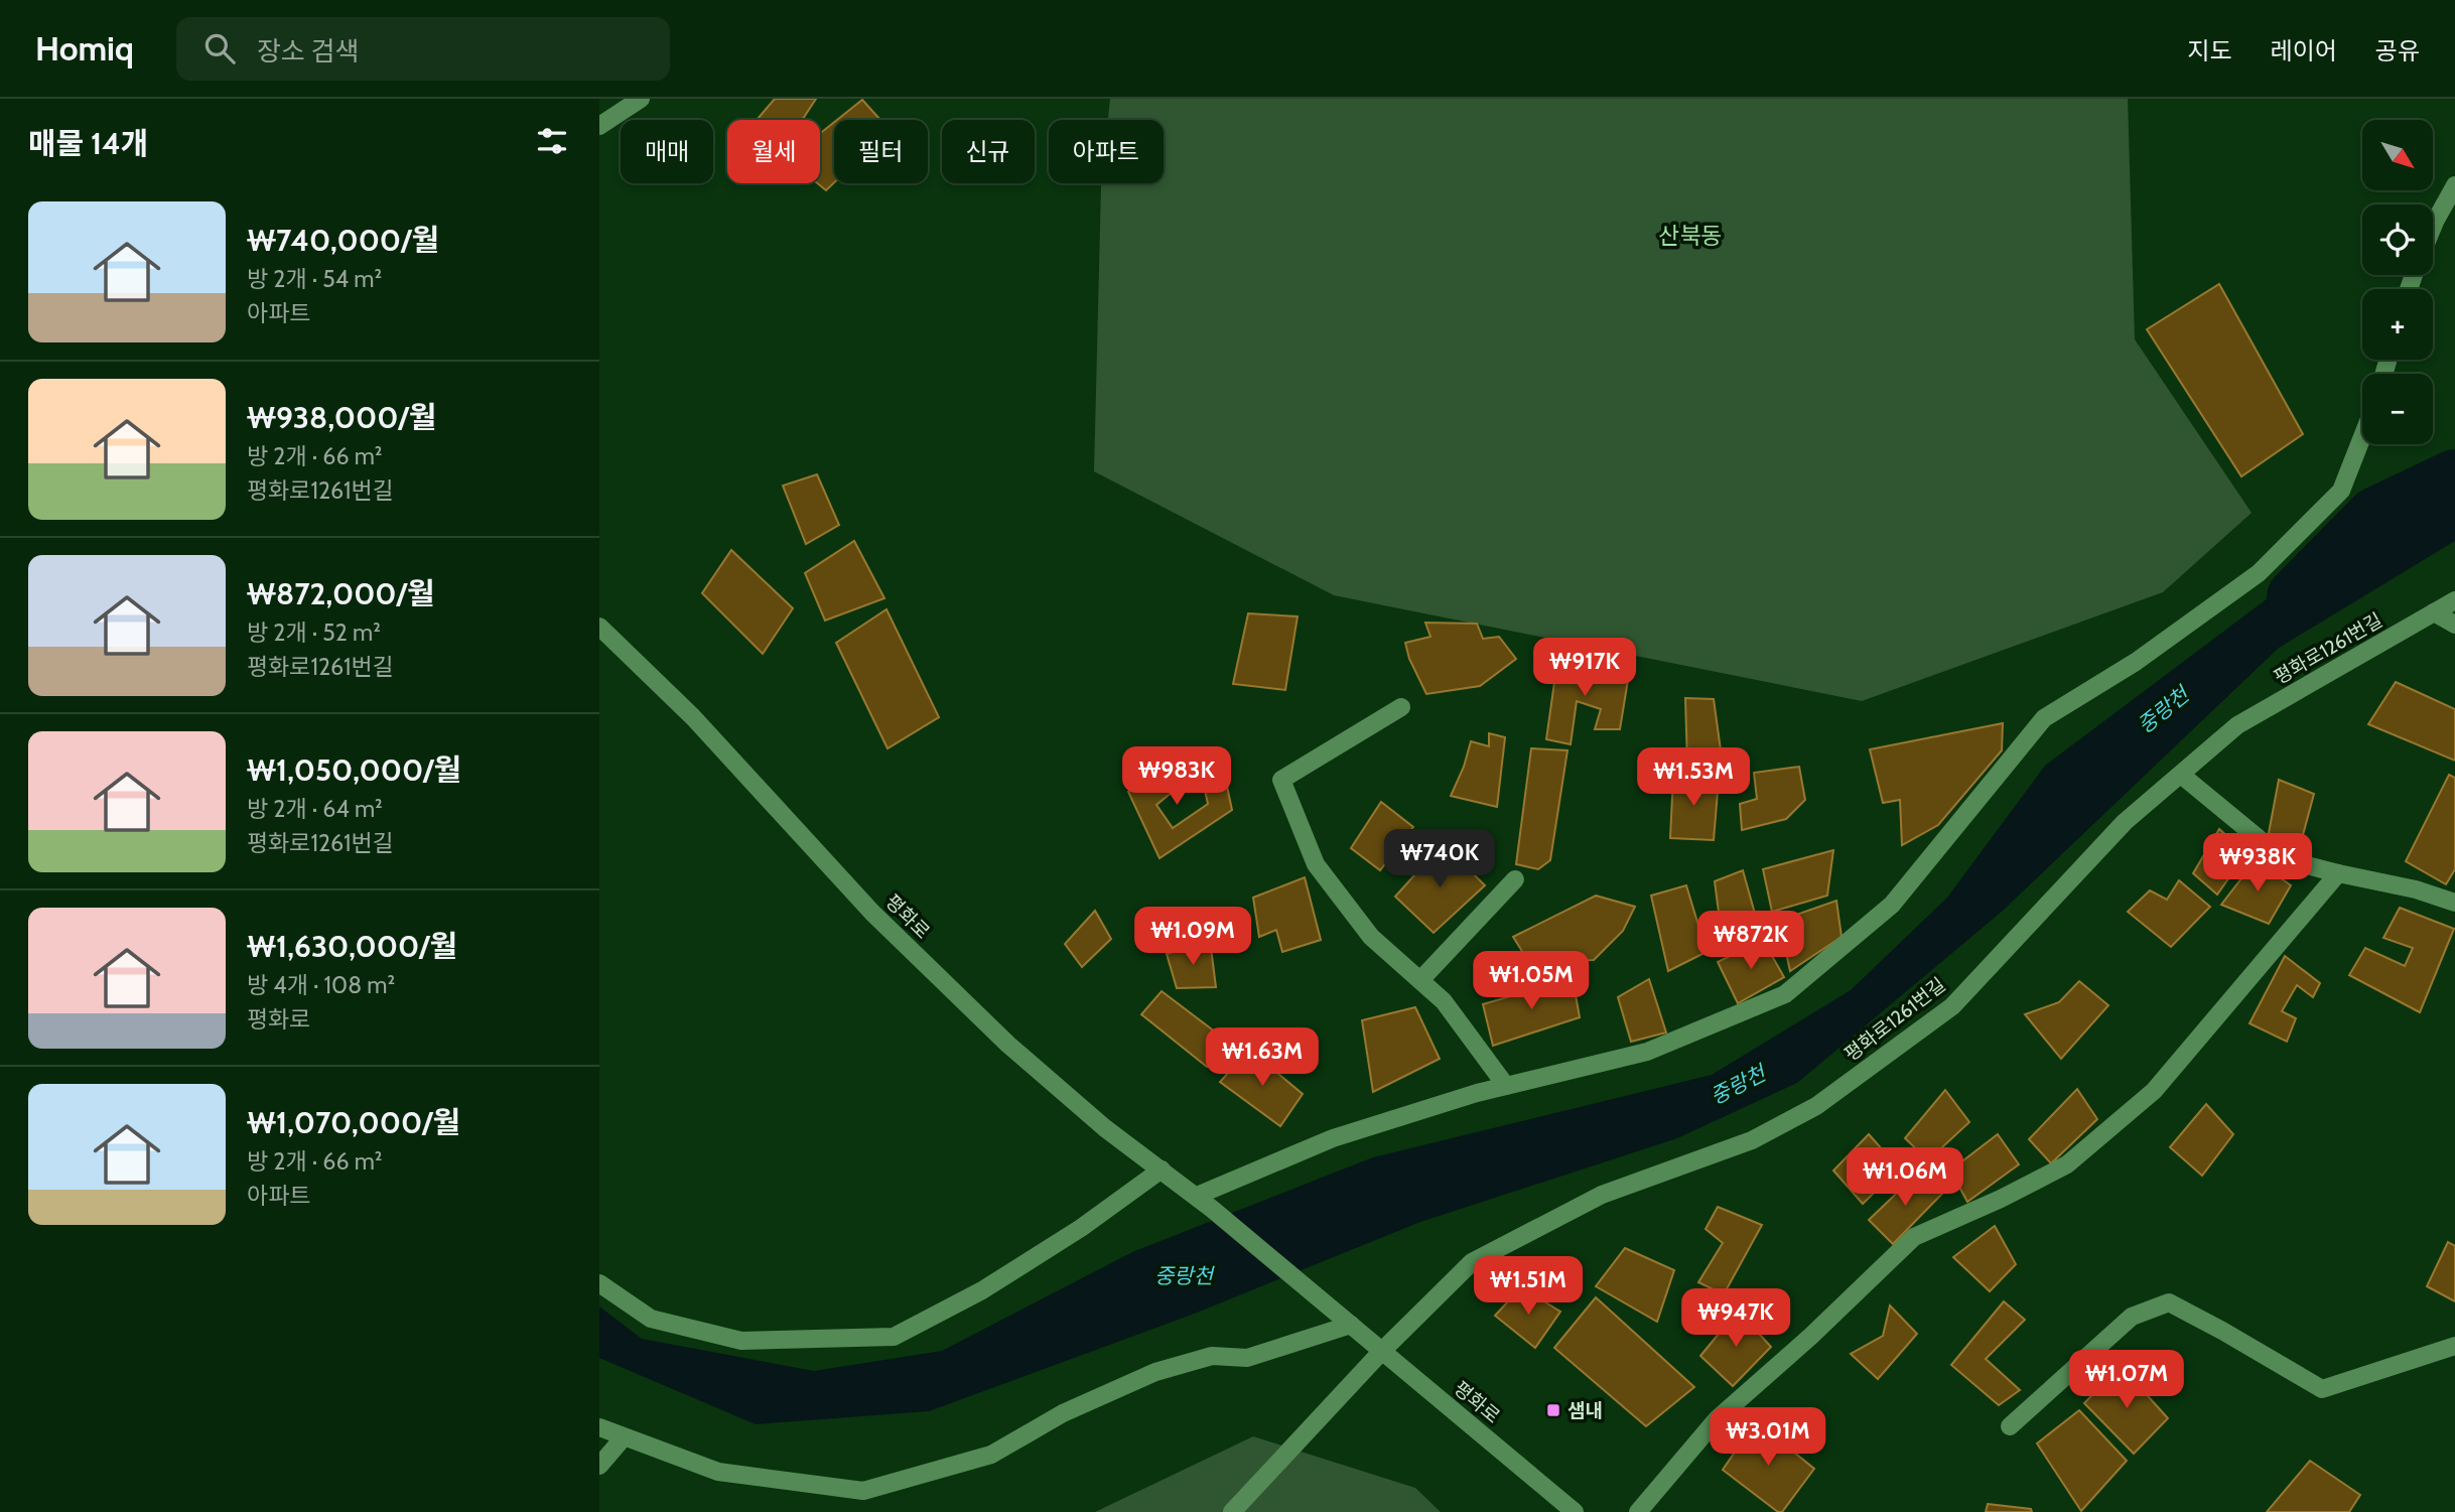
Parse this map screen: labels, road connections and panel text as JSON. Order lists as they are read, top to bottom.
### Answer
{
  "streets": {
    "street": ["평화로1261번길", "평화로"]
  },
  "crossings": [
    ["평화로1261번길", "평화로"]
  ],
  "districts": ["산북동"],
  "water": ["중랑천"],
  "places": {
    "transit": ["샘내"]
  },
  "north": "bottom right",
  "page": {
    "header": "Homiq",
    "search": "장소 검색",
    "nav": ["지도", "레이어", "공유"],
    "heading": "매물 14개",
    "map_buttons": ["+", "−"],
    "chip": [
      "매매",
      "월세",
      "필터",
      "신규",
      "아파트"
    ],
    "list": [
      {
        "name": "₩740,000/월",
        "note": "방 2개 · 54 m² · 아파트"
      },
      {
        "name": "₩938,000/월",
        "note": "방 2개 · 66 m² · 평화로1261번길"
      },
      {
        "name": "₩872,000/월",
        "note": "방 2개 · 52 m² · 평화로1261번길"
      },
      {
        "name": "₩1,050,000/월",
        "note": "방 2개 · 64 m² · 평화로1261번길"
      },
      {
        "name": "₩1,630,000/월",
        "note": "방 4개 · 108 m² · 평화로"
      },
      {
        "name": "₩1,070,000/월",
        "note": "방 2개 · 66 m² · 아파트"
      }
    ],
    "price": [
      "₩917K",
      "₩983K",
      "₩1.53M",
      "₩740K",
      "₩938K",
      "₩1.09M",
      "₩872K",
      "₩1.05M",
      "₩1.63M",
      "₩1.06M",
      "₩1.51M",
      "₩947K",
      "₩1.07M",
      "₩3.01M"
    ]
  }
}
